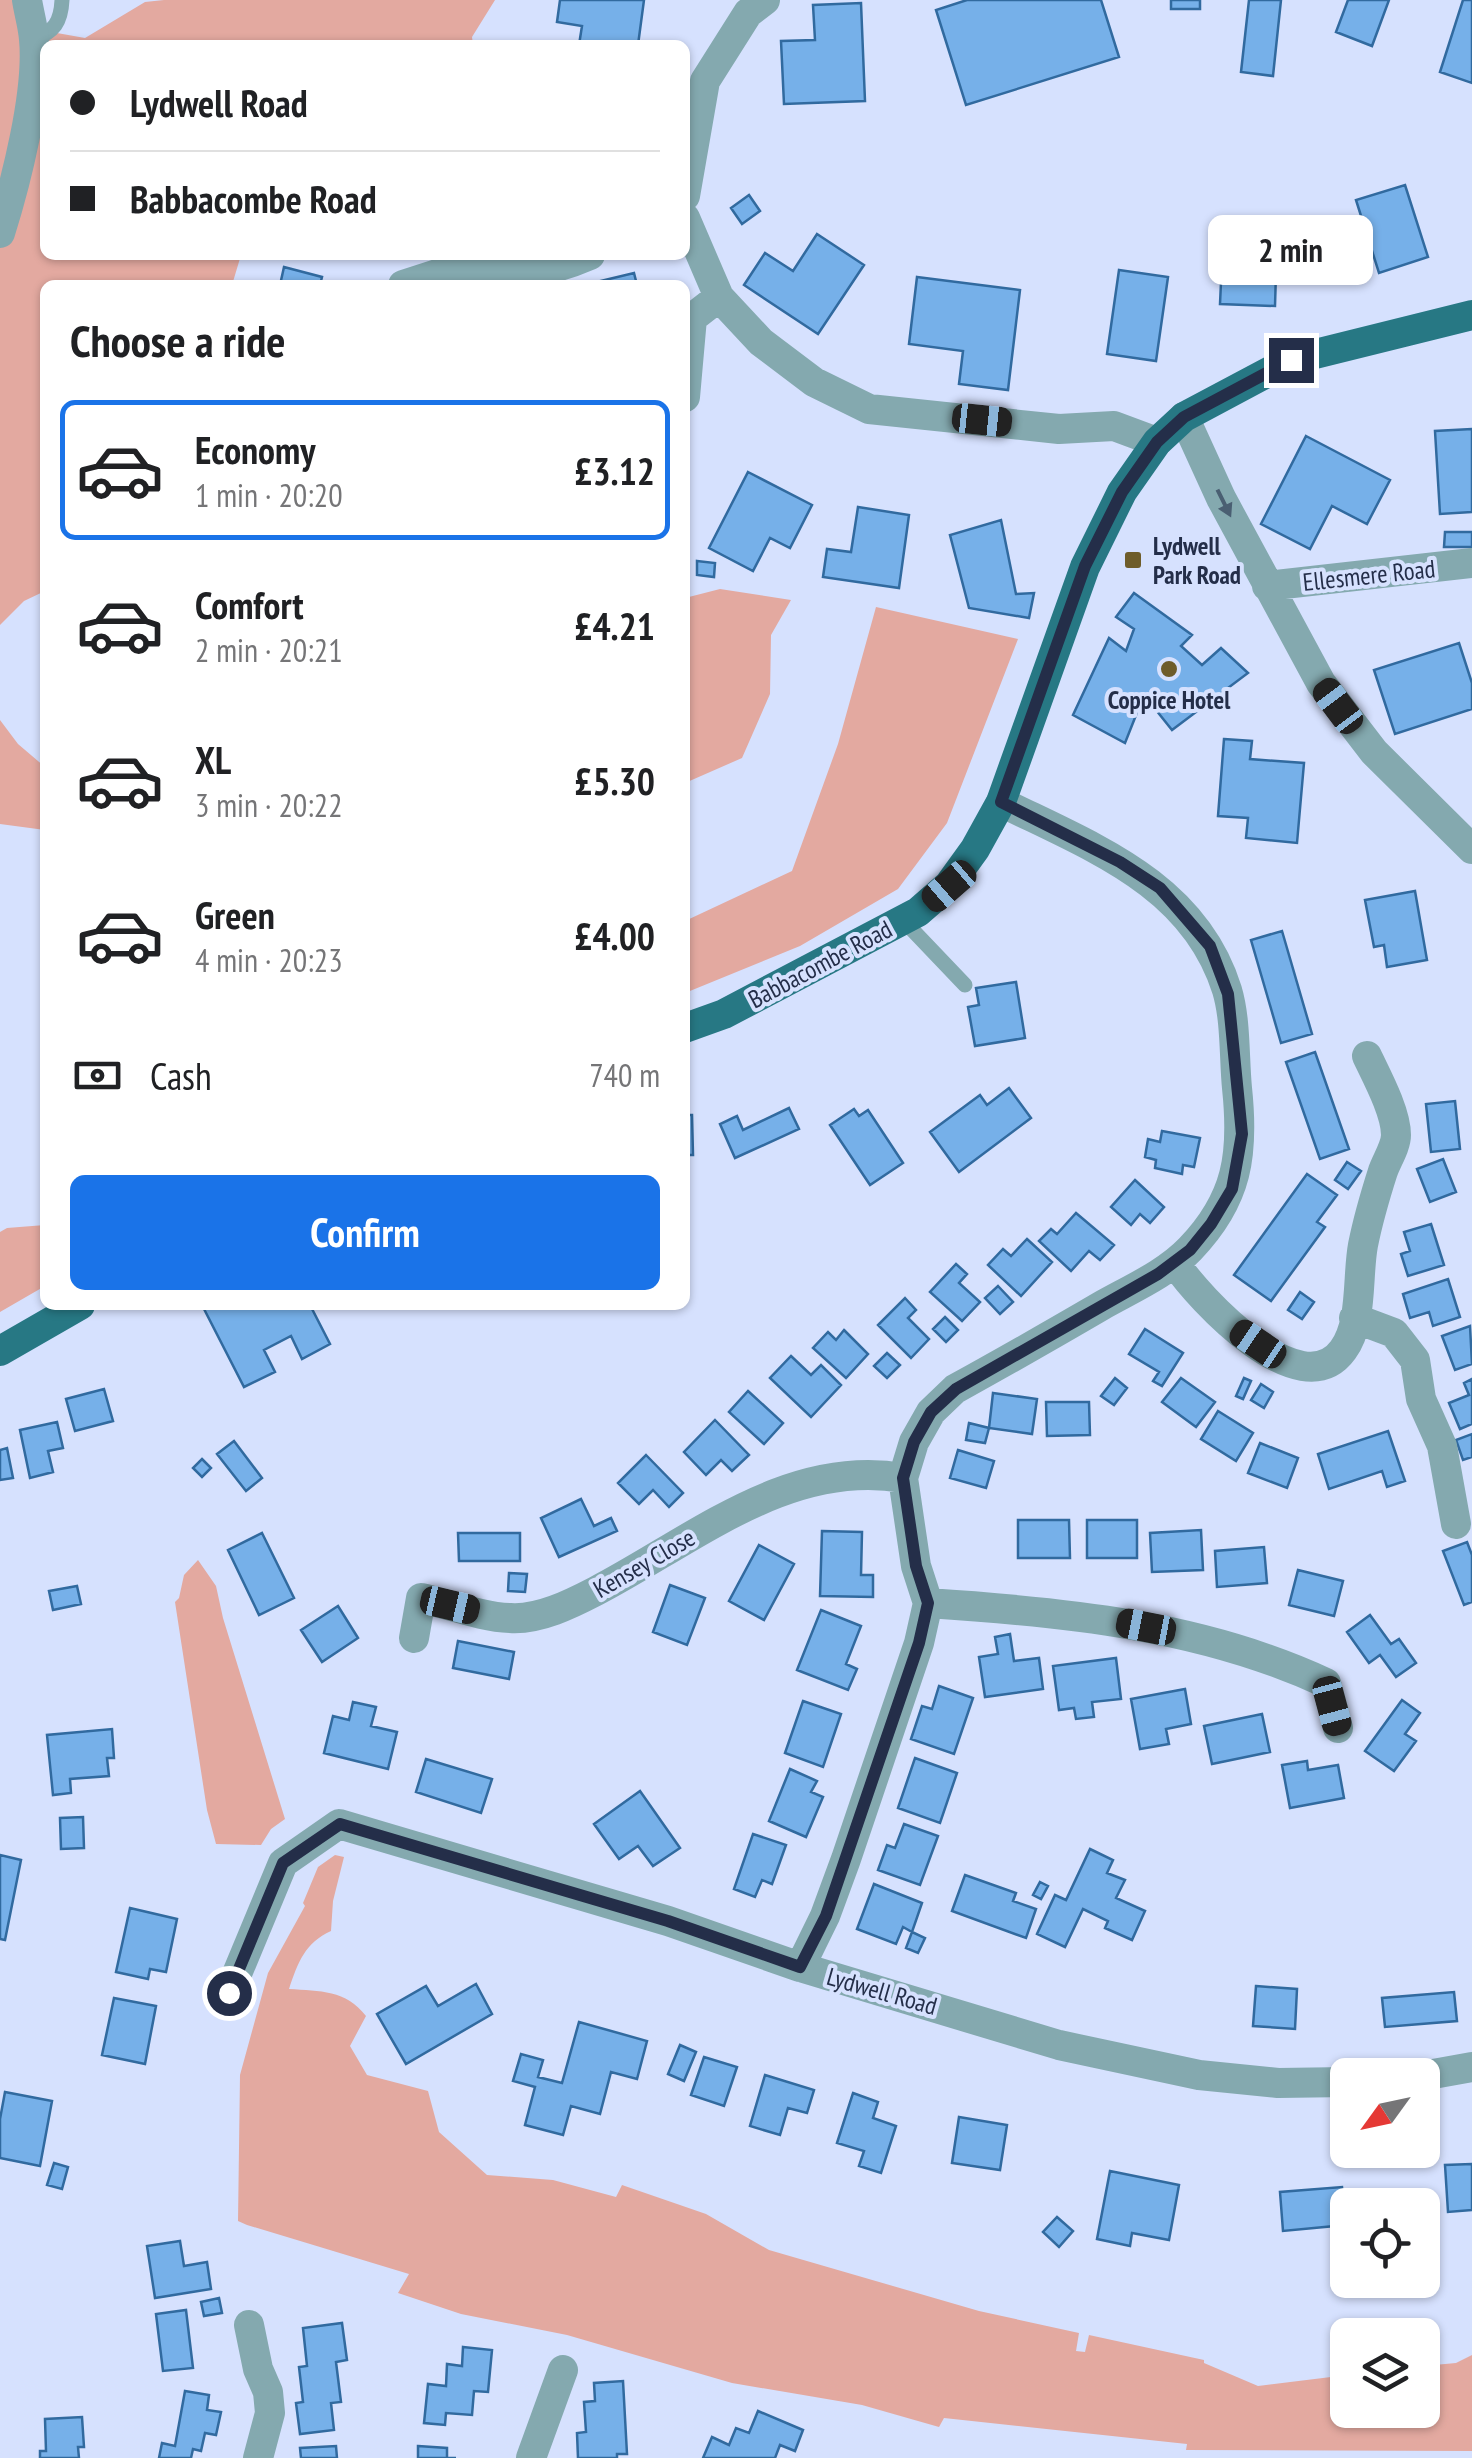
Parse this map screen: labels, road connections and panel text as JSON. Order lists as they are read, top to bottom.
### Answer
{
  "streets": {
    "main road": ["Babbacombe Road"],
    "street": ["Ellesmere Road", "Kensey Close", "Lydwell Road"]
  },
  "places": {
    "transit": ["Lydwell Park Road"],
    "other": ["Coppice Hotel"]
  },
  "north": "bottom left",
  "page": {
    "banner": ["Lydwell Road", "Babbacombe Road"],
    "bubble": "2 min",
    "heading": "Choose a ride",
    "list": [
      {
        "name": "Economy",
        "note": "1 min · 20:20",
        "value": "£3.12"
      },
      {
        "name": "Comfort",
        "note": "2 min · 20:21",
        "value": "£4.21"
      },
      {
        "name": "XL",
        "note": "3 min · 20:22",
        "value": "£5.30"
      },
      {
        "name": "Green",
        "note": "4 min · 20:23",
        "value": "£4.00"
      }
    ],
    "pay": ["Cash", "740 m"],
    "buttons": "Confirm"
  }
}
